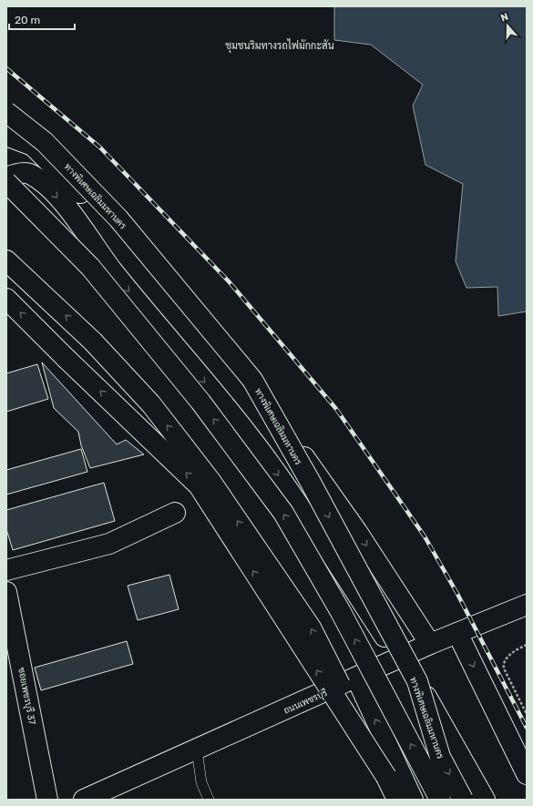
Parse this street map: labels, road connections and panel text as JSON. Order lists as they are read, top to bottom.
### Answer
{
  "streets": {
    "main road": ["ทางพิเศษเฉลิมมหานคร", "ซอยเพชรบุรี 37", "ถนนเพชรบุรี"]
  },
  "districts": ["ชุมชนริมทางรถไฟมักกะสัน"],
  "scale_bar": "20 m",
  "north": "top"
}
